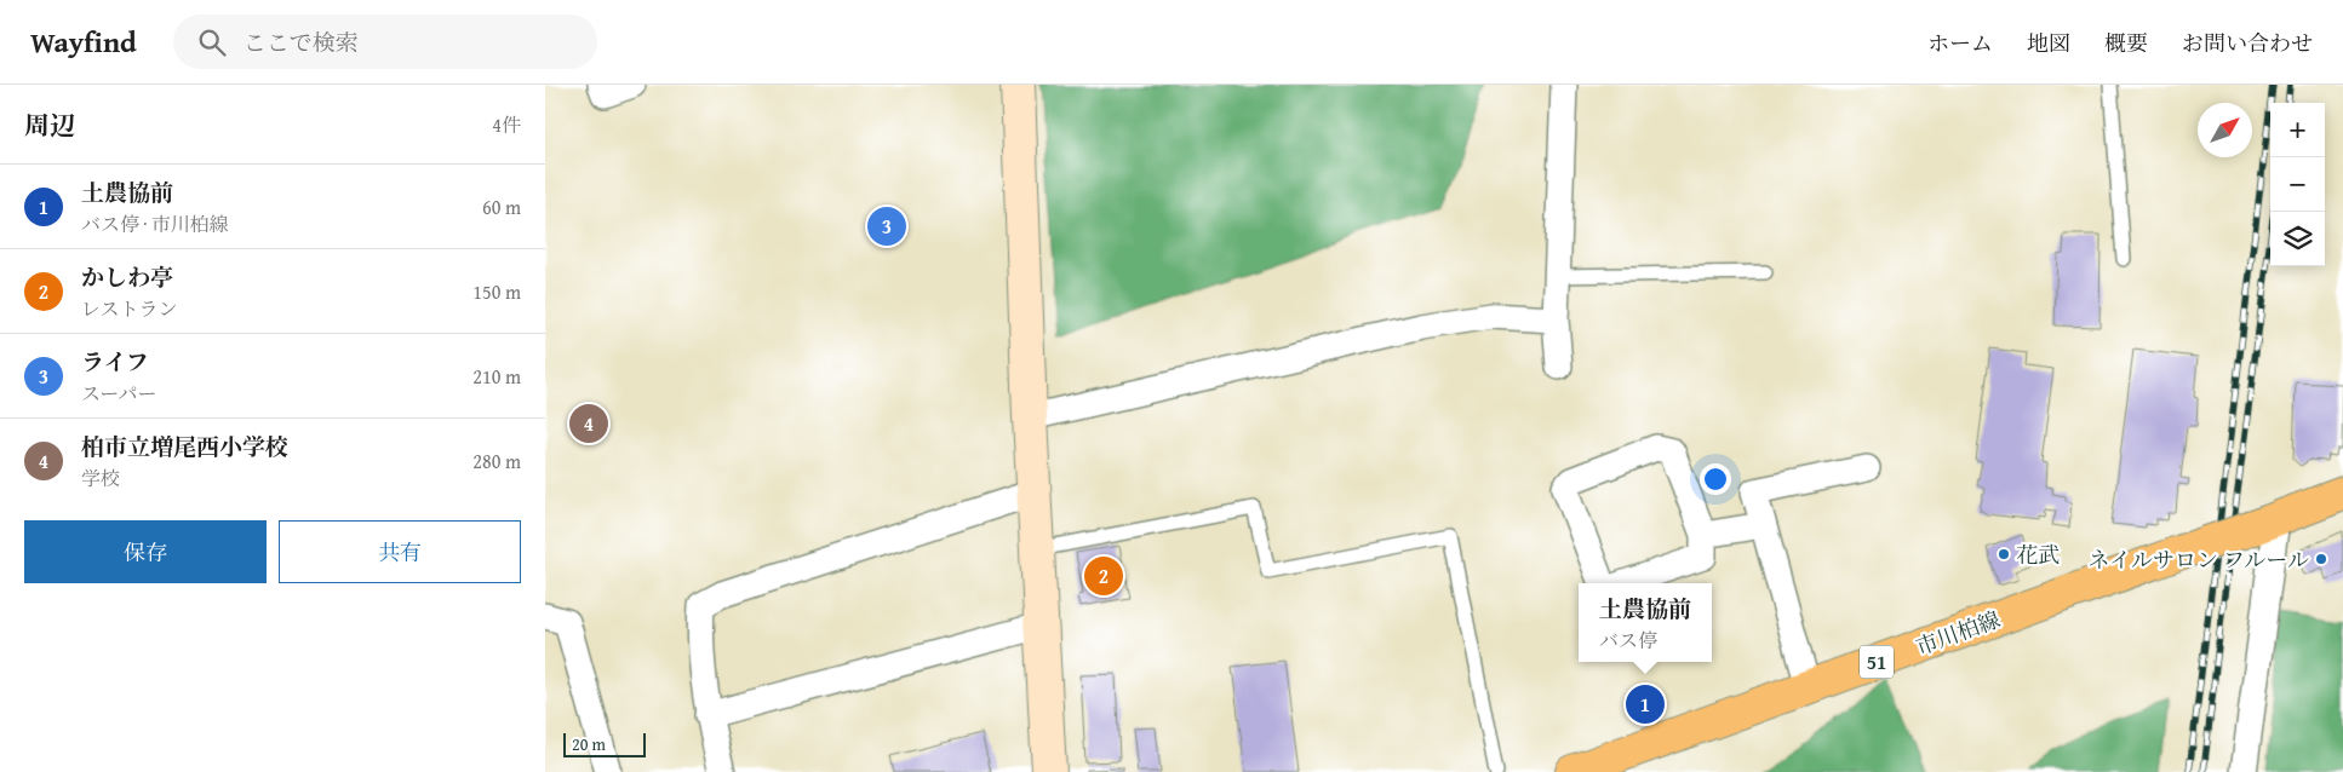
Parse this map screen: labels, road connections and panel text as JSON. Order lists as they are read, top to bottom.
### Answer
{
  "streets": {
    "main road": ["市川柏線", "51"]
  },
  "places": ["花武", "ネイルサロン フルール"],
  "scale_bar": "20 m",
  "north": "top right",
  "page": {
    "header": "Wayfind",
    "search": "ここで検索",
    "nav": [
      "ホーム",
      "地図",
      "概要",
      "お問い合わせ"
    ],
    "heading": ["周辺", "4件"],
    "map_buttons": ["+", "−"],
    "list": [
      {
        "mark": "1",
        "name": "土農協前",
        "note": "バス停 · 市川柏線",
        "value": "60 m"
      },
      {
        "mark": "2",
        "name": "かしわ亭",
        "note": "レストラン",
        "value": "150 m"
      },
      {
        "mark": "3",
        "name": "ライフ",
        "note": "スーパー",
        "value": "210 m"
      },
      {
        "mark": "4",
        "name": "柏市立増尾西小学校",
        "note": "学校",
        "value": "280 m"
      }
    ],
    "pins": [
      "3",
      "4",
      "2",
      "1"
    ],
    "buttons": ["保存", "共有"],
    "popup": ["土農協前", "バス停"],
    "scale": "20 m"
  }
}
